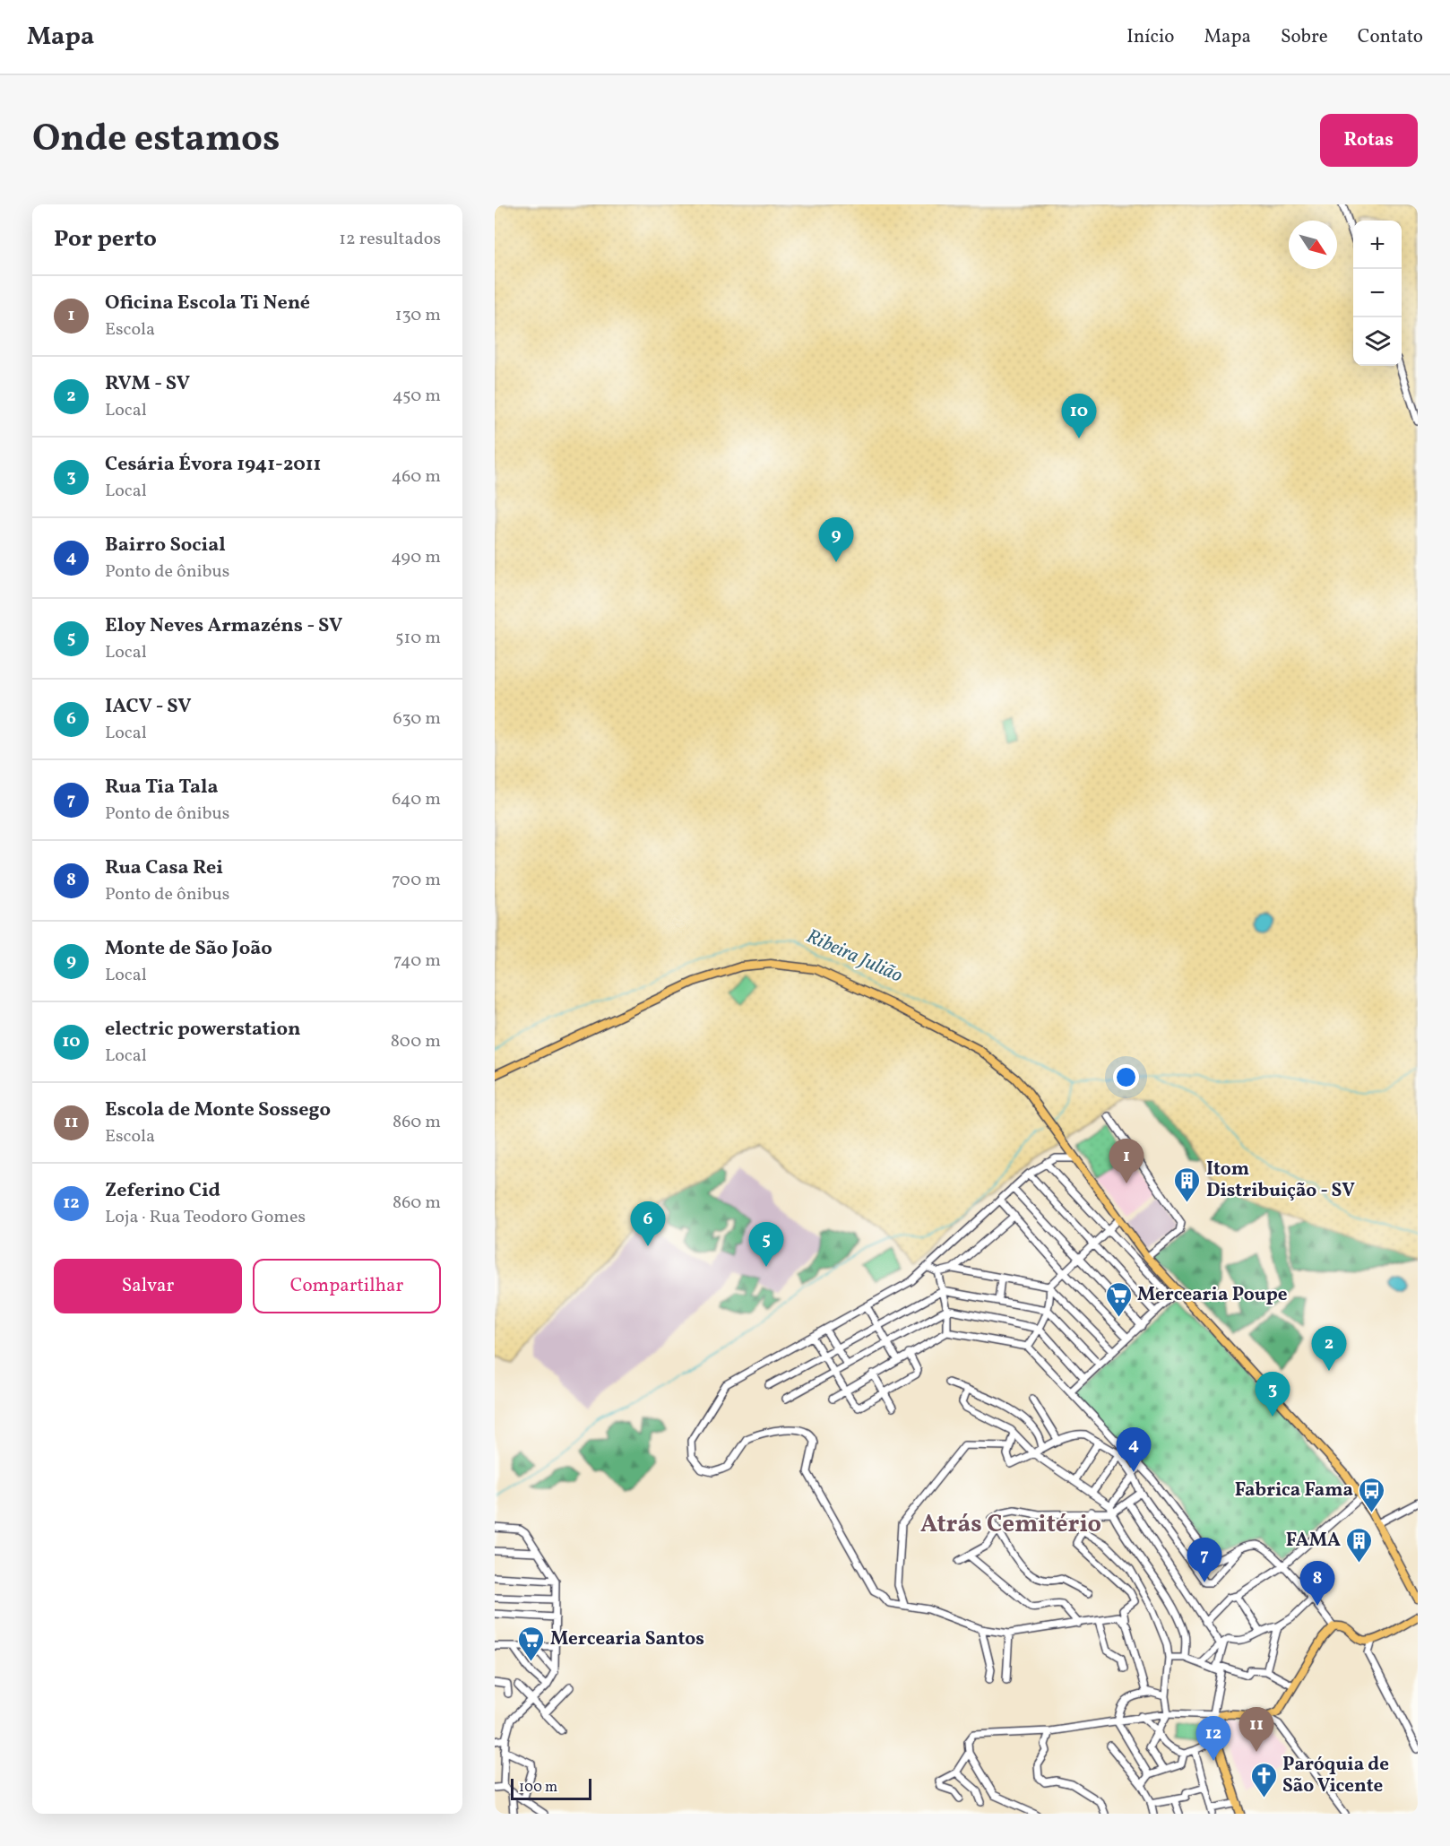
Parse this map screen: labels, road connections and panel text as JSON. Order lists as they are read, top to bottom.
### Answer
{
  "districts": ["Atrás Cemitério"],
  "water": ["Ribeira Julião"],
  "places": {
    "building": ["Itom Distribuição - SV", "FAMA"],
    "supermarket": ["Mercearia Poupe", "Mercearia Santos"],
    "bus stop": ["Fabrica Fama"],
    "church": ["Paróquia de São Vicente"]
  },
  "scale_bar": "100 m",
  "north": "bottom right",
  "page": {
    "header": "Mapa",
    "nav": [
      "Início",
      "Mapa",
      "Sobre",
      "Contato"
    ],
    "title": "Onde estamos",
    "buttons": [
      "Rotas",
      ["Salvar", "Compartilhar"]
    ],
    "heading": ["Por perto", "12 resultados"],
    "map_buttons": ["+", "−"],
    "list": [
      {
        "mark": "1",
        "name": "Oficina Escola Ti Nené",
        "note": "Escola",
        "value": "130 m"
      },
      {
        "mark": "2",
        "name": "RVM - SV",
        "note": "Local",
        "value": "450 m"
      },
      {
        "mark": "3",
        "name": "Cesária Évora 1941-2011",
        "note": "Local",
        "value": "460 m"
      },
      {
        "mark": "4",
        "name": "Bairro Social",
        "note": "Ponto de ônibus",
        "value": "490 m"
      },
      {
        "mark": "5",
        "name": "Eloy Neves Armazéns - SV",
        "note": "Local",
        "value": "510 m"
      },
      {
        "mark": "6",
        "name": "IACV - SV",
        "note": "Local",
        "value": "630 m"
      },
      {
        "mark": "7",
        "name": "Rua Tia Tala",
        "note": "Ponto de ônibus",
        "value": "640 m"
      },
      {
        "mark": "8",
        "name": "Rua Casa Rei",
        "note": "Ponto de ônibus",
        "value": "700 m"
      },
      {
        "mark": "9",
        "name": "Monte de São João",
        "note": "Local",
        "value": "740 m"
      },
      {
        "mark": "10",
        "name": "electric powerstation",
        "note": "Local",
        "value": "800 m"
      },
      {
        "mark": "11",
        "name": "Escola de Monte Sossego",
        "note": "Escola",
        "value": "860 m"
      },
      {
        "mark": "12",
        "name": "Zeferino Cid",
        "note": "Loja · Rua Teodoro Gomes",
        "value": "860 m"
      }
    ],
    "pins": [
      "10",
      "9",
      "1",
      "6",
      "5",
      "2",
      "3",
      "4",
      "7",
      "8",
      "11",
      "12"
    ],
    "scale": "100 m"
  }
}
